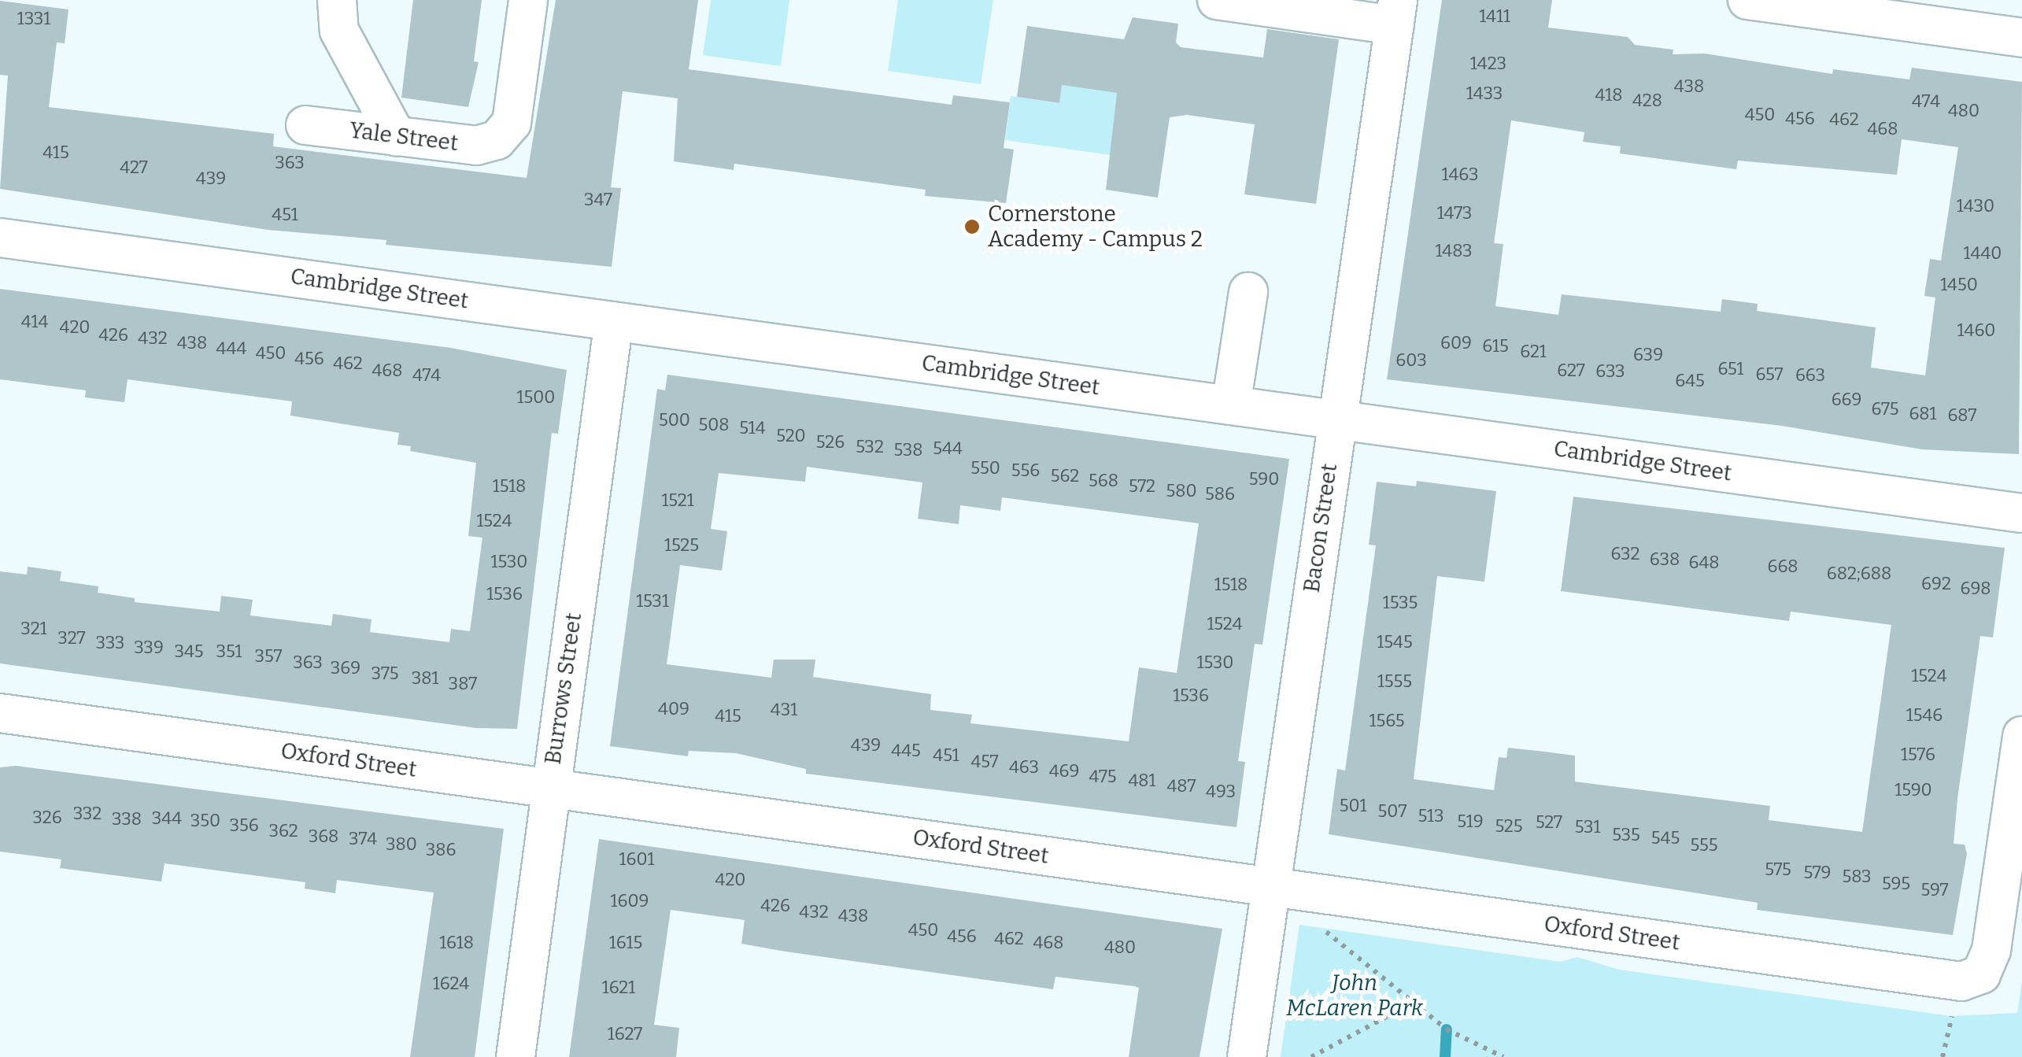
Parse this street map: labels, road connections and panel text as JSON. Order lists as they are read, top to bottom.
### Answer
{
  "streets": {
    "street": [
      "Yale Street",
      "Cambridge Street",
      "Bacon Street",
      "Burrows Street",
      "Oxford Street"
    ]
  },
  "crossings": [
    ["Cambridge Street", "Bacon Street"],
    ["Cambridge Street", "Burrows Street"],
    ["Bacon Street", "Oxford Street"],
    ["Burrows Street", "Oxford Street"]
  ],
  "parks": ["John McLaren Park"],
  "places": ["Cornerstone Academy - Campus 2"],
  "house_numbers": [
    "1411",
    "1331",
    "1423",
    "438",
    "1433",
    "418",
    "428",
    "474",
    "480",
    "450",
    "456",
    "462",
    "468",
    "415",
    "363",
    "427",
    "1463",
    "439",
    "347",
    "1430",
    "1473",
    "451",
    "1483",
    "1440",
    "1450",
    "414",
    "420",
    "1460",
    "426",
    "432",
    "438",
    "609",
    "615",
    "444",
    "621",
    "450",
    "639",
    "456",
    "603",
    "462",
    "651",
    "468",
    "627",
    "633",
    "657",
    "474",
    "663",
    "645",
    "1500",
    "669",
    "675",
    "681",
    "687",
    "500",
    "508",
    "514",
    "520",
    "526",
    "532",
    "544",
    "538",
    "550",
    "556",
    "562",
    "590",
    "568",
    "1518",
    "572",
    "580",
    "586",
    "1521",
    "1524",
    "1525",
    "632",
    "638",
    "1530",
    "648",
    "668",
    "682;688",
    "692",
    "1518",
    "698",
    "1536",
    "1531",
    "1535",
    "1524",
    "321",
    "327",
    "1545",
    "333",
    "339",
    "345",
    "351",
    "357",
    "363",
    "1530",
    "369",
    "375",
    "1524",
    "381",
    "1555",
    "387",
    "1536",
    "409",
    "431",
    "1546",
    "415",
    "1565",
    "439",
    "445",
    "1576",
    "451",
    "457",
    "463",
    "469",
    "475",
    "481",
    "487",
    "1590",
    "493",
    "501",
    "507",
    "332",
    "513",
    "326",
    "344",
    "338",
    "350",
    "519",
    "527",
    "356",
    "525",
    "531",
    "362",
    "535",
    "368",
    "545",
    "374",
    "380",
    "555",
    "386",
    "1601",
    "575",
    "579",
    "583",
    "420",
    "595",
    "597",
    "1609",
    "426",
    "432",
    "438",
    "450",
    "456",
    "462",
    "1618",
    "1615",
    "468",
    "480",
    "1624",
    "1621",
    "1627"
  ]
}
